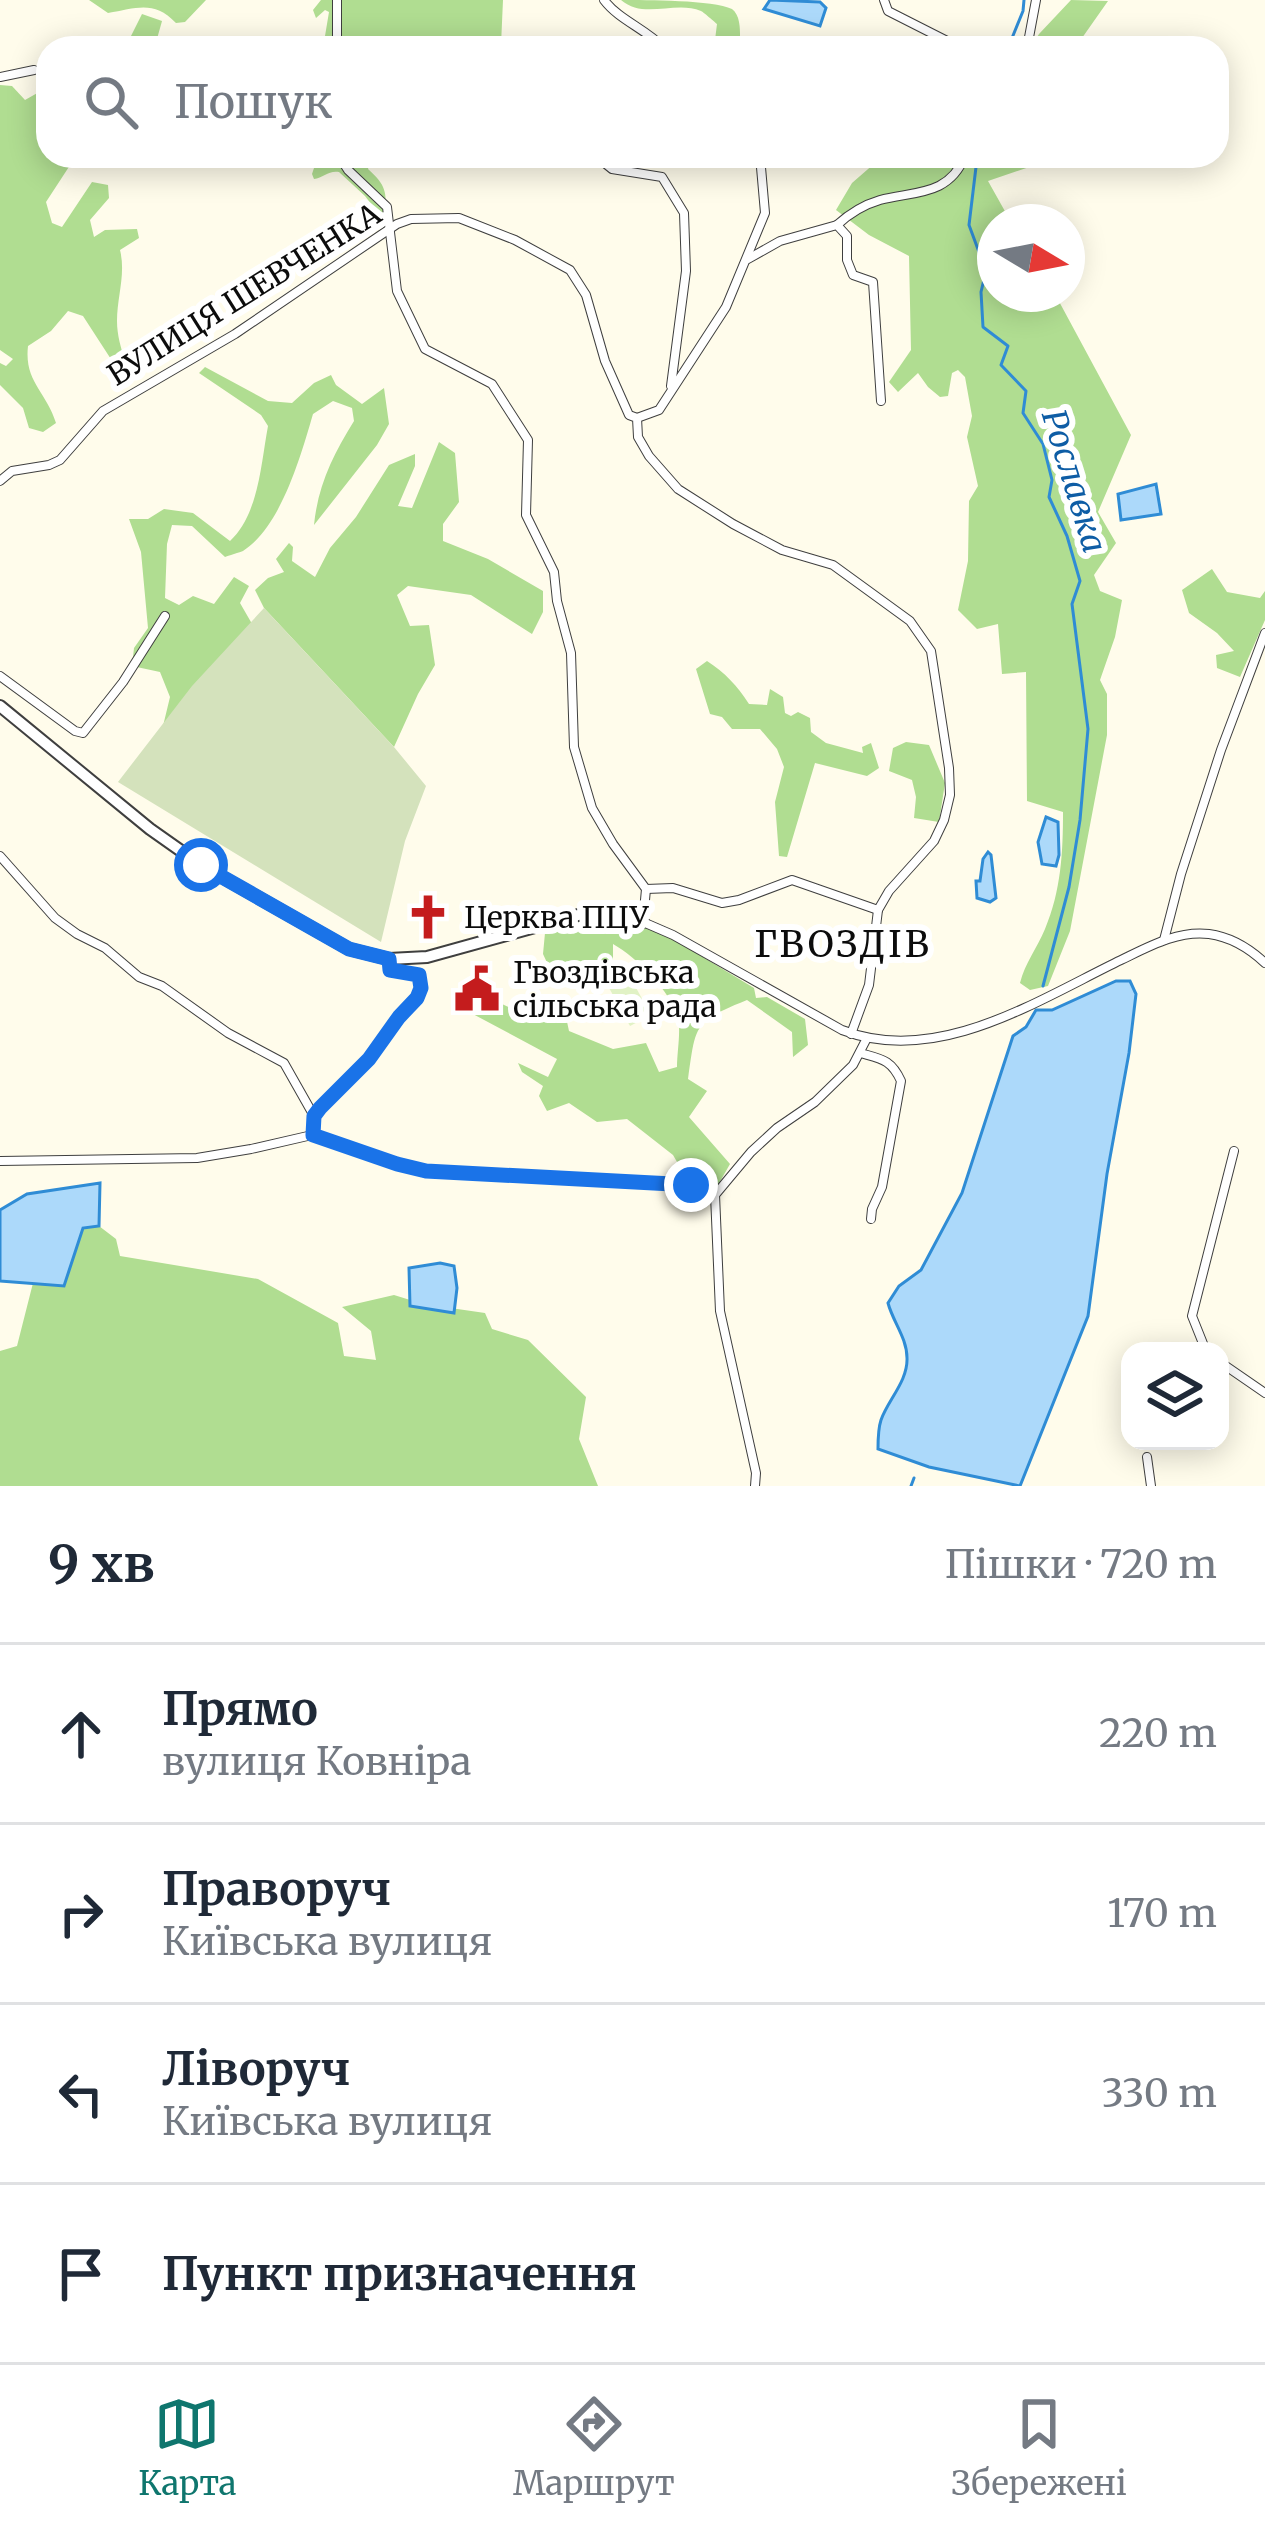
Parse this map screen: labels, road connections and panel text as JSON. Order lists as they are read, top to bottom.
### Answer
{
  "streets": {
    "street": ["ВУЛИЦЯ ШЕВЧЕНКА"]
  },
  "districts": ["ГВОЗДІВ"],
  "water": ["Рославка"],
  "places": {
    "church": ["Церква ПЦУ"],
    "public building": ["Гвоздівська сільська рада"]
  },
  "north": "right",
  "page": {
    "search": "Пошук",
    "heading": ["9 хв", "Пішки · 720 m"],
    "list": [
      ["Прямо", "вулиця Ковніра", "220 m"],
      ["Праворуч", "Київська вулиця", "170 m"],
      ["Ліворуч", "Київська вулиця", "330 m"],
      "Пункт призначення"
    ],
    "nav": ["Карта", "Маршрут", "Збережені"]
  }
}
